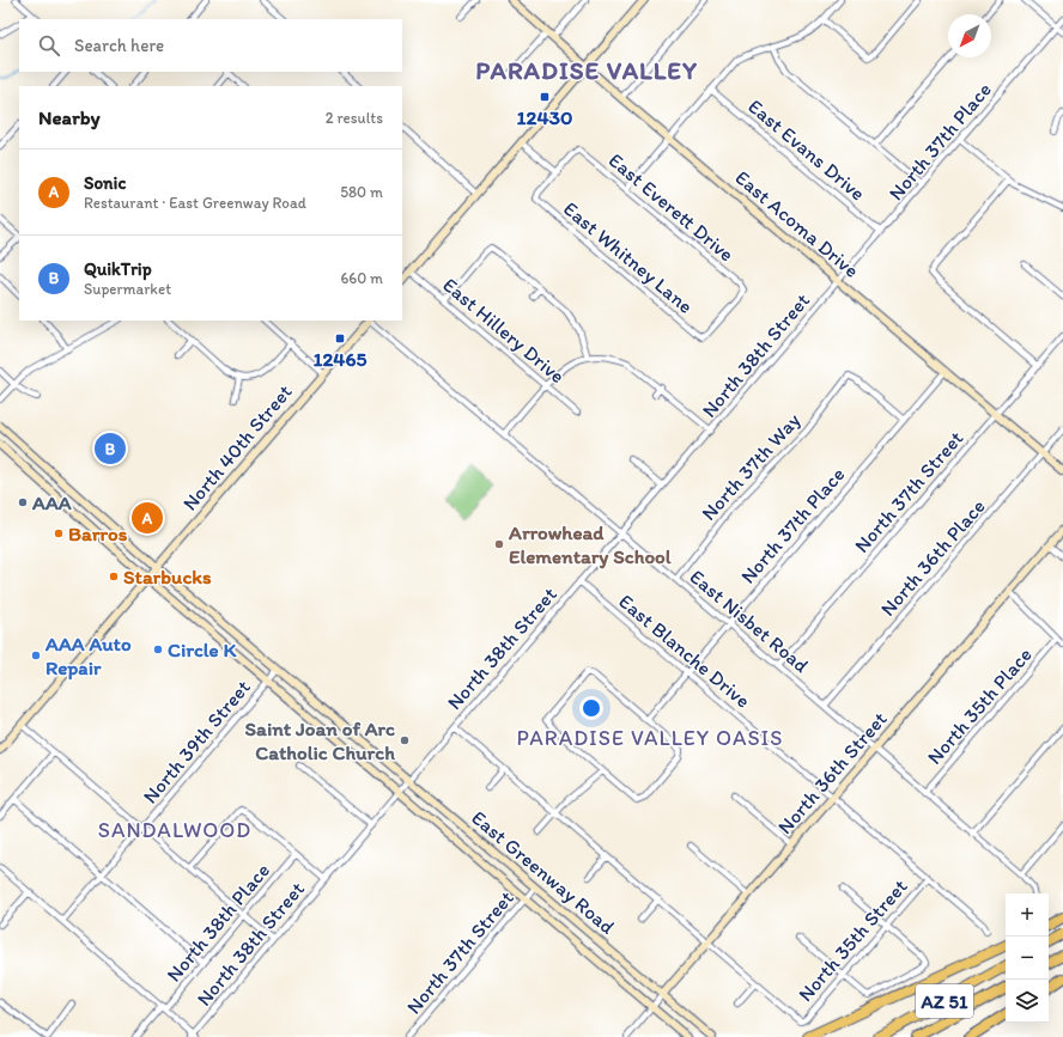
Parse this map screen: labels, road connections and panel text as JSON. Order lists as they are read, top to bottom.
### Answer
{
  "streets": {
    "highway": ["AZ 51"],
    "main road": [
      "East Acoma Drive",
      "North 40th Street",
      "North 36th Street",
      "East Greenway Road"
    ],
    "street": [
      "North 37th Place",
      "East Evans Drive",
      "East Everett Drive",
      "East Whitney Lane",
      "East Hillery Drive",
      "North 38th Street",
      "North 37th Way",
      "North 37th Street",
      "North 36th Place",
      "East Nisbet Road",
      "East Blanche Drive",
      "North 35th Place",
      "North 39th Street",
      "North 38th Place",
      "North 35th Street"
    ]
  },
  "crossings": [
    ["North 37th Place", "East Evans Drive"],
    ["North 37th Place", "East Acoma Drive"],
    ["North 37th Place", "North 38th Street"],
    ["North 37th Place", "North 37th Way"],
    ["North 37th Place", "East Nisbet Road"],
    ["North 37th Place", "East Blanche Drive"],
    ["East Everett Drive", "East Whitney Lane"],
    ["East Acoma Drive", "North 38th Street"],
    ["East Acoma Drive", "North 37th Street"],
    ["East Acoma Drive", "North 36th Place"],
    ["North 38th Street", "East Nisbet Road"],
    ["North 38th Street", "East Blanche Drive"],
    ["North 38th Street", "East Greenway Road"],
    ["North 40th Street", "East Greenway Road"],
    ["North 37th Way", "East Nisbet Road"],
    ["North 37th Street", "East Nisbet Road"],
    ["North 37th Street", "East Greenway Road"],
    ["North 36th Place", "East Nisbet Road"],
    ["East Nisbet Road", "North 35th Place"],
    ["East Nisbet Road", "North 36th Street"],
    ["East Blanche Drive", "North 36th Street"],
    ["East Blanche Drive", "North 35th Street"],
    ["North 39th Street", "East Greenway Road"],
    ["North 36th Street", "East Greenway Road"]
  ],
  "districts": ["PARADISE VALLEY", "PARADISE VALLEY OASIS", "SANDALWOOD"],
  "places": {
    "transit": ["12430", "12465"],
    "other": [
      "AAA",
      "Barros",
      "Arrowhead Elementary School",
      "Starbucks",
      "Circle K",
      "AAA Auto Repair",
      "Saint Joan of Arc Catholic Church"
    ]
  },
  "north": "bottom left",
  "page": {
    "search": "Search here",
    "heading": ["Nearby", "2 results"],
    "list": [
      {
        "mark": "A",
        "name": "Sonic",
        "note": "Restaurant · East Greenway Road",
        "value": "580 m"
      },
      {
        "mark": "B",
        "name": "QuikTrip",
        "note": "Supermarket",
        "value": "660 m"
      }
    ],
    "pins": ["B", "A"],
    "map_buttons": ["+", "−"]
  }
}
